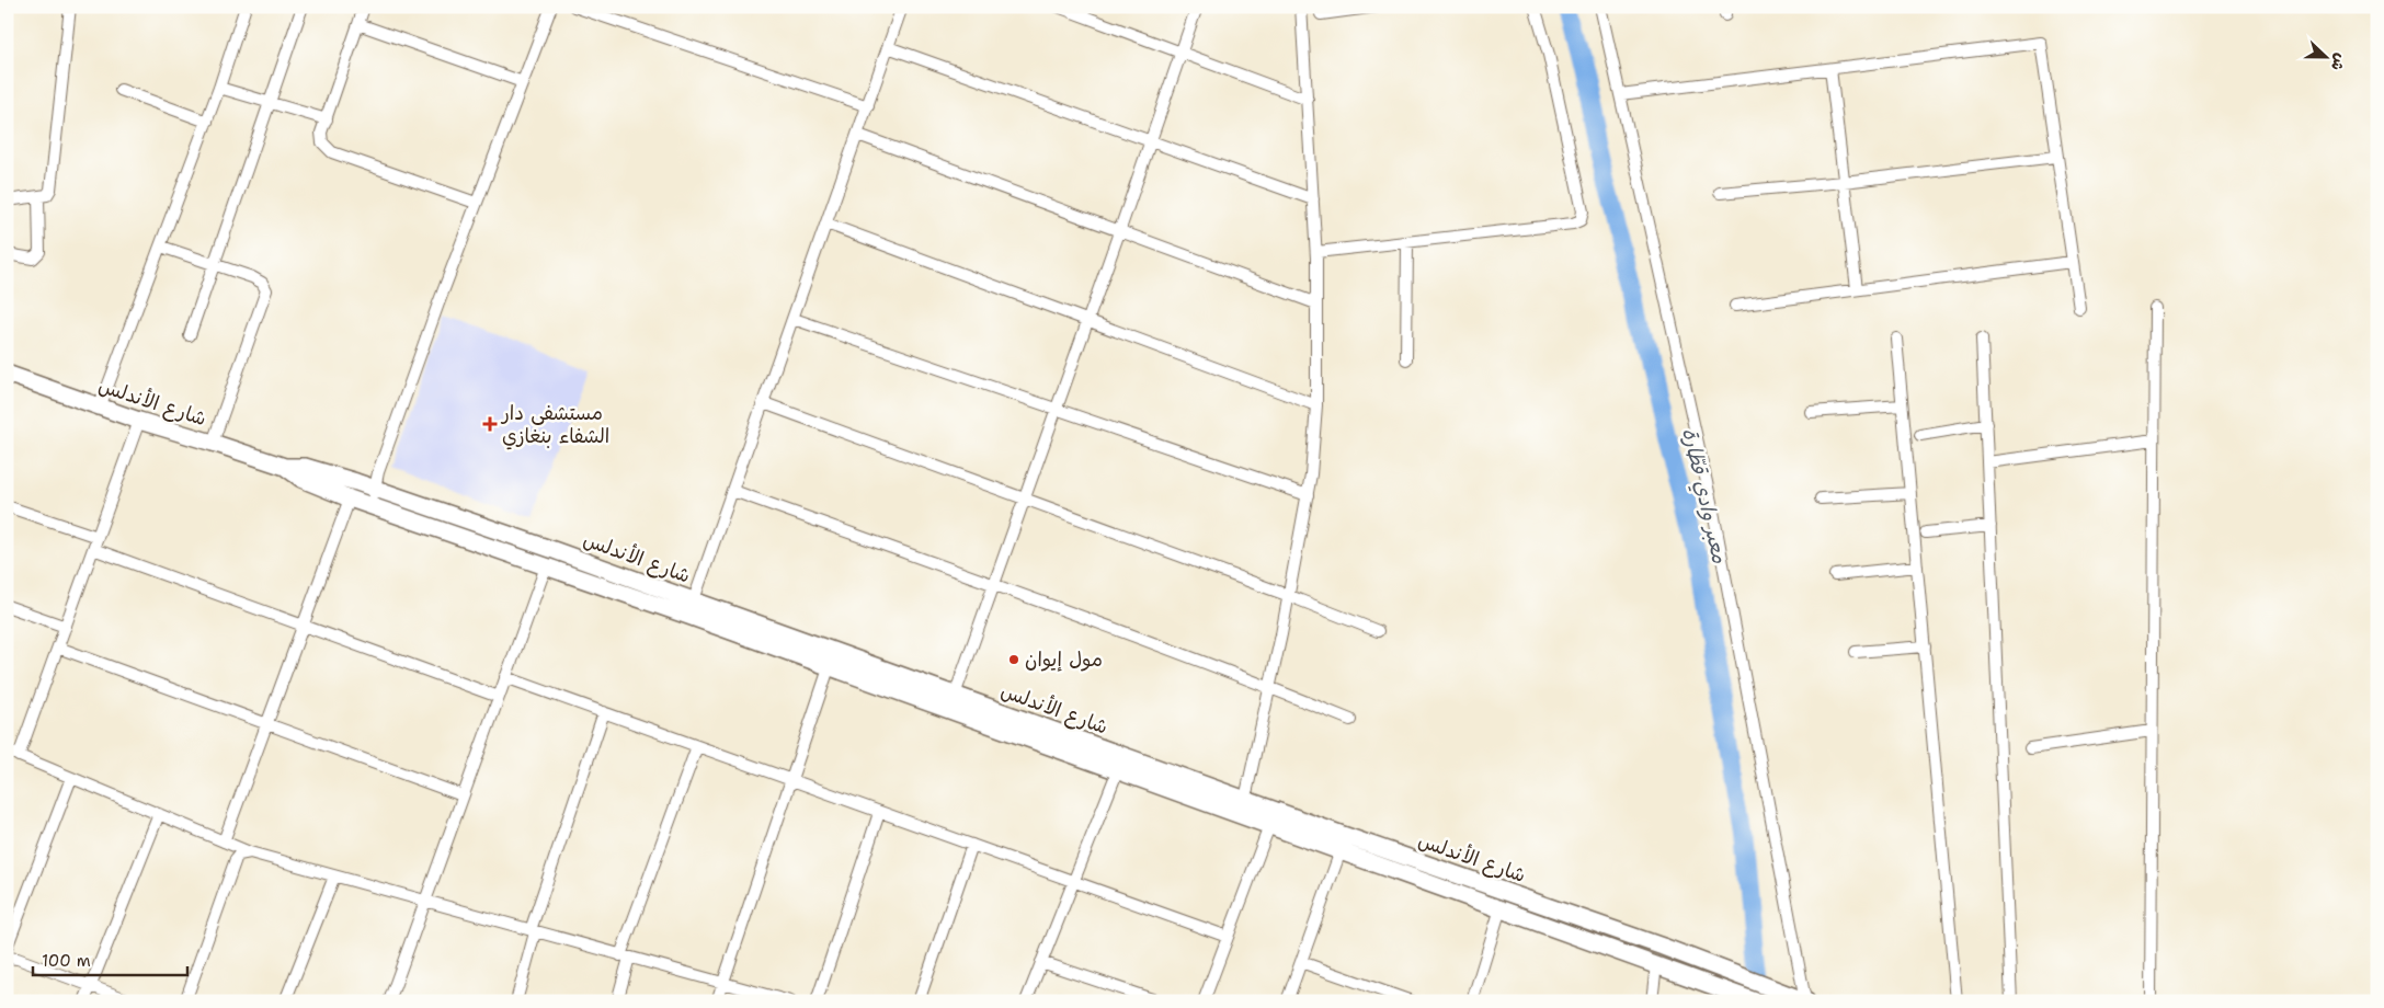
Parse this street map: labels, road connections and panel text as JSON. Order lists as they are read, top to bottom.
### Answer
{
  "streets": {
    "main road": ["شارع الأندلس"]
  },
  "water": ["معبر وادي قطّارة"],
  "places": {
    "health": ["مستشفى دار الشفاء بنغازي"],
    "other": ["مول إيوان"]
  },
  "scale_bar": "100 m",
  "north": "right"
}
